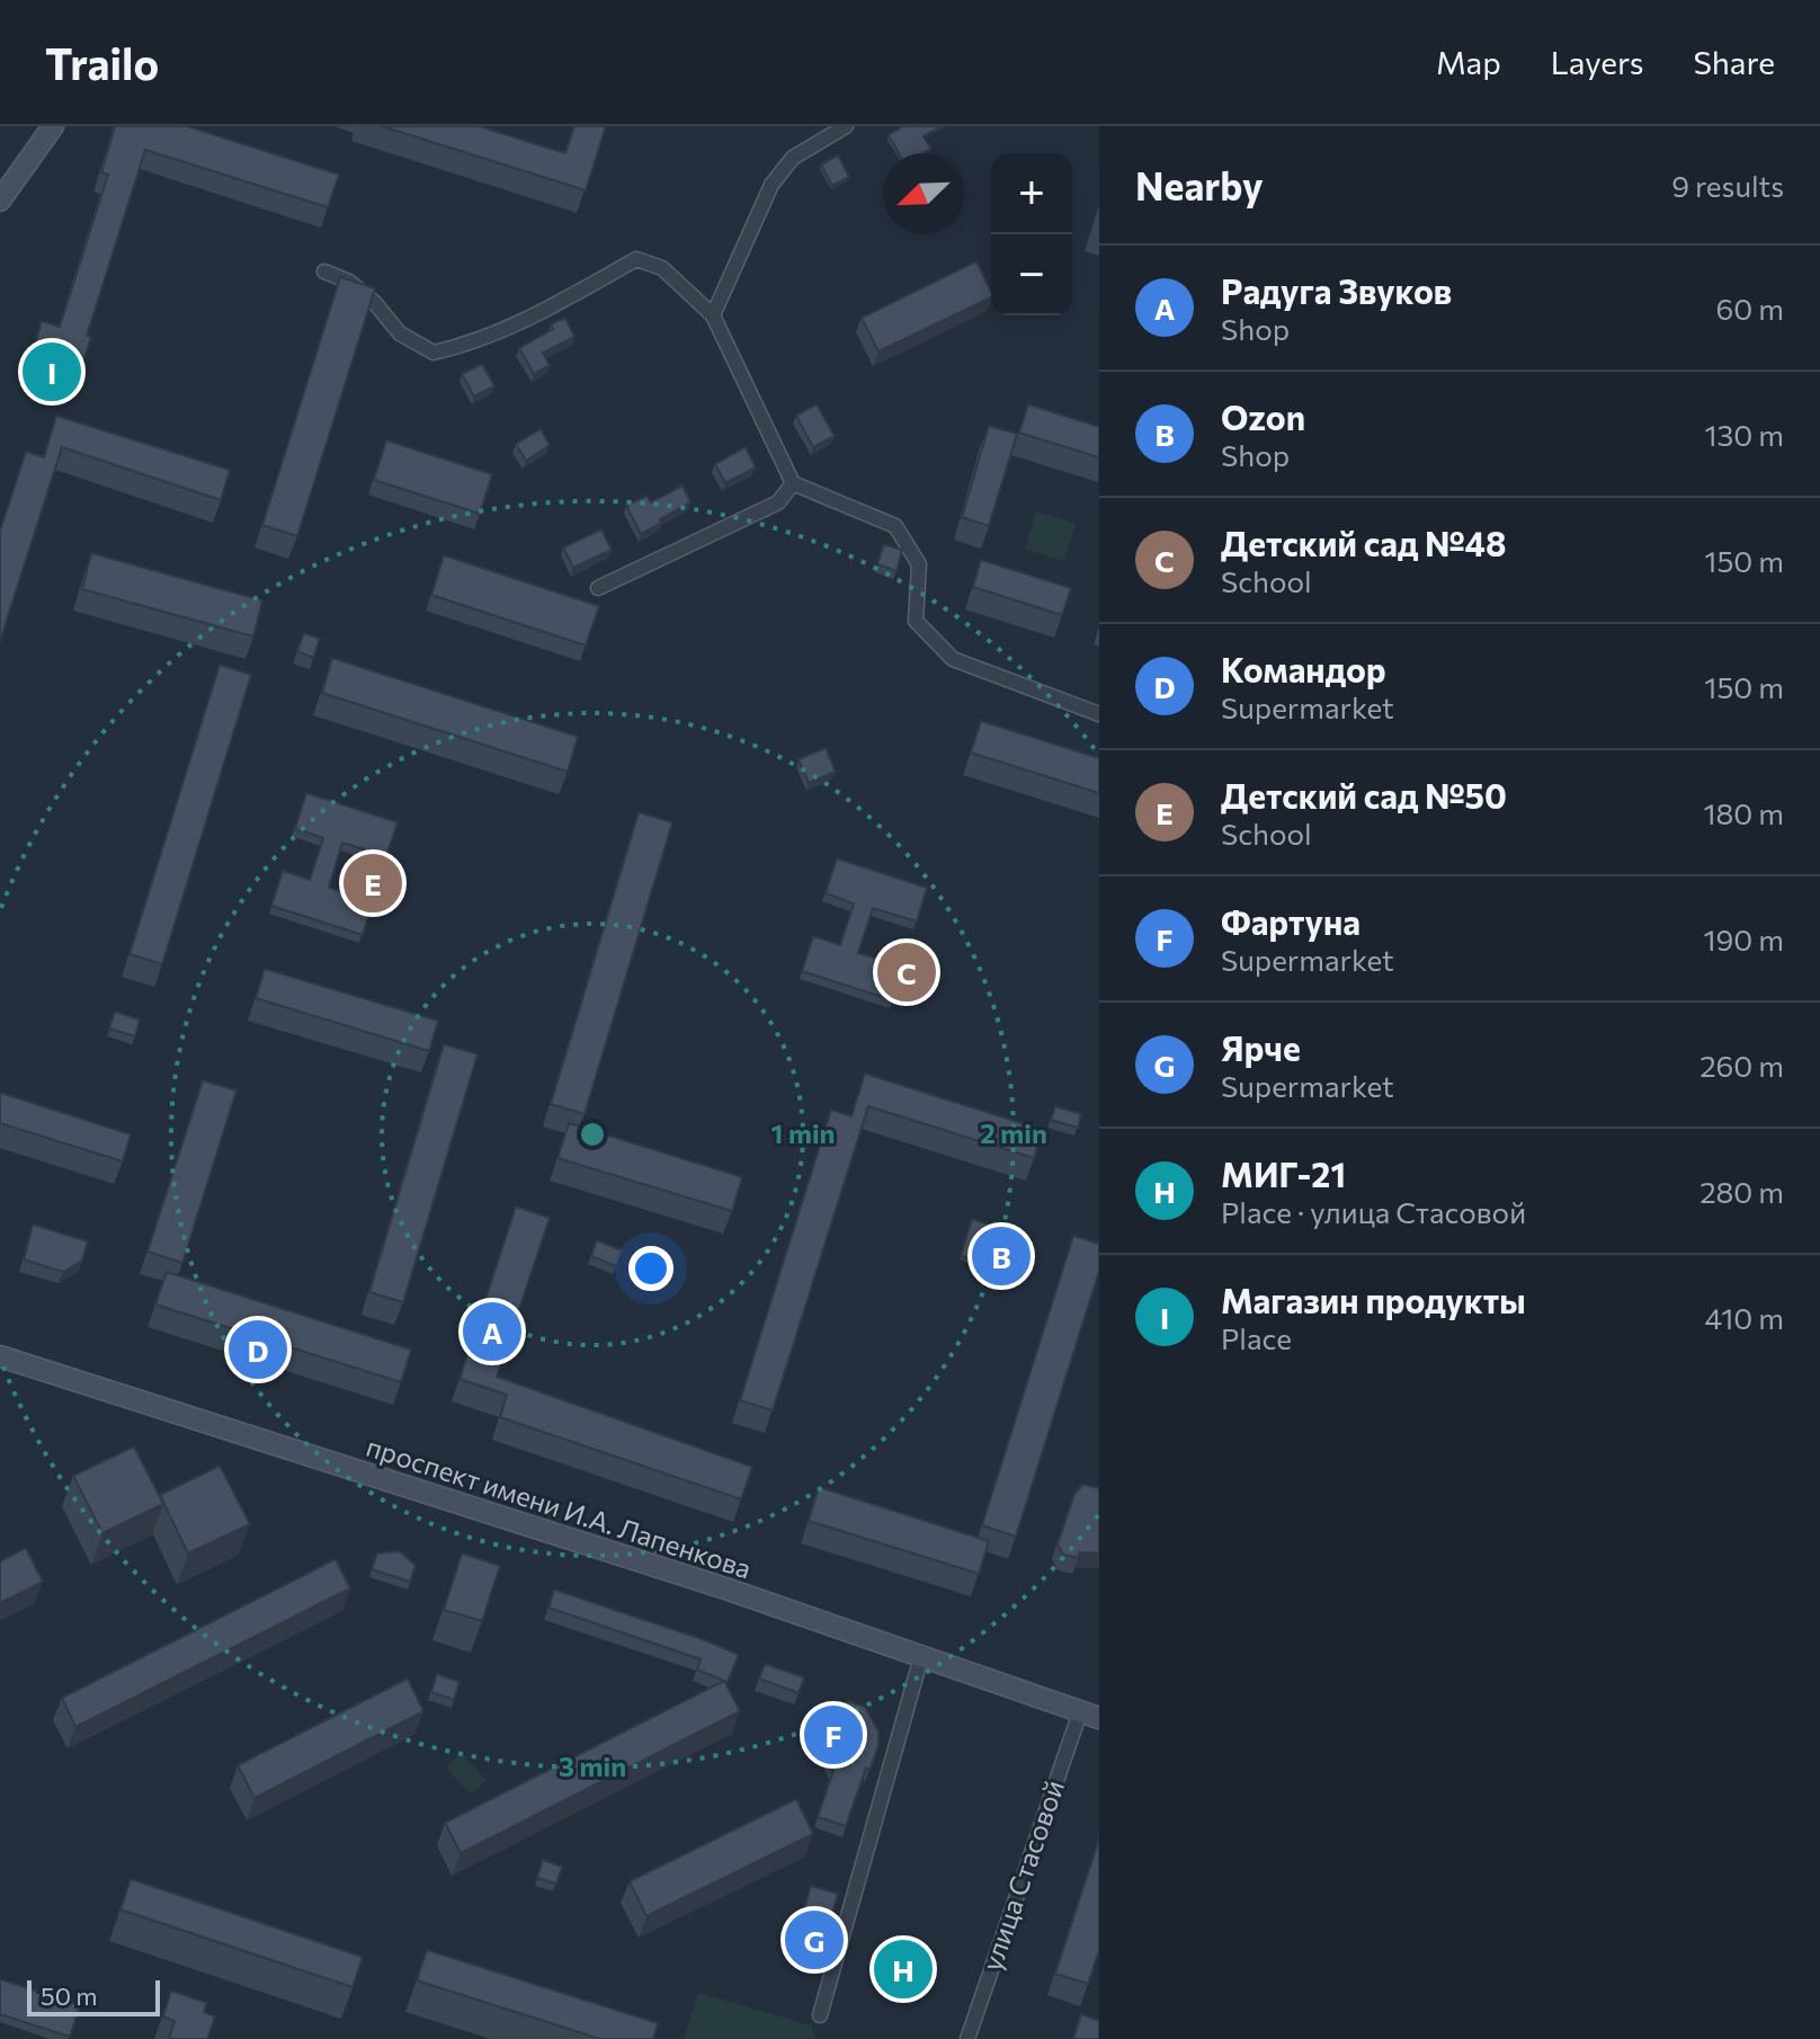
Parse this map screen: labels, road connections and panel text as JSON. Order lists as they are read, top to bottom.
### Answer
{
  "streets": {
    "main road": ["проспект имени И.А. Лапенкова"],
    "street": ["улица Стасовой"]
  },
  "crossings": [
    ["проспект имени И.А. Лапенкова", "улица Стасовой"]
  ],
  "scale_bar": "50 m",
  "north": "bottom left",
  "page": {
    "header": "Trailo",
    "nav": ["Map", "Layers", "Share"],
    "heading": ["Nearby", "9 results"],
    "map_buttons": ["+", "−"],
    "list": [
      {
        "mark": "A",
        "name": "Радуга Звуков",
        "note": "Shop",
        "value": "60 m"
      },
      {
        "mark": "B",
        "name": "Ozon",
        "note": "Shop",
        "value": "130 m"
      },
      {
        "mark": "C",
        "name": "Детский сад №48",
        "note": "School",
        "value": "150 m"
      },
      {
        "mark": "D",
        "name": "Командор",
        "note": "Supermarket",
        "value": "150 m"
      },
      {
        "mark": "E",
        "name": "Детский сад №50",
        "note": "School",
        "value": "180 m"
      },
      {
        "mark": "F",
        "name": "Фартуна",
        "note": "Supermarket",
        "value": "190 m"
      },
      {
        "mark": "G",
        "name": "Ярче",
        "note": "Supermarket",
        "value": "260 m"
      },
      {
        "mark": "H",
        "name": "МИГ-21",
        "note": "Place · улица Стасовой",
        "value": "280 m"
      },
      {
        "mark": "I",
        "name": "Магазин продукты",
        "note": "Place",
        "value": "410 m"
      }
    ],
    "pins": [
      "I",
      "E",
      "C",
      "B",
      "A",
      "D",
      "F",
      "G",
      "H"
    ],
    "scale": "50 m"
  },
  "rings": ["1 min", "2 min", "3 min"]
}
